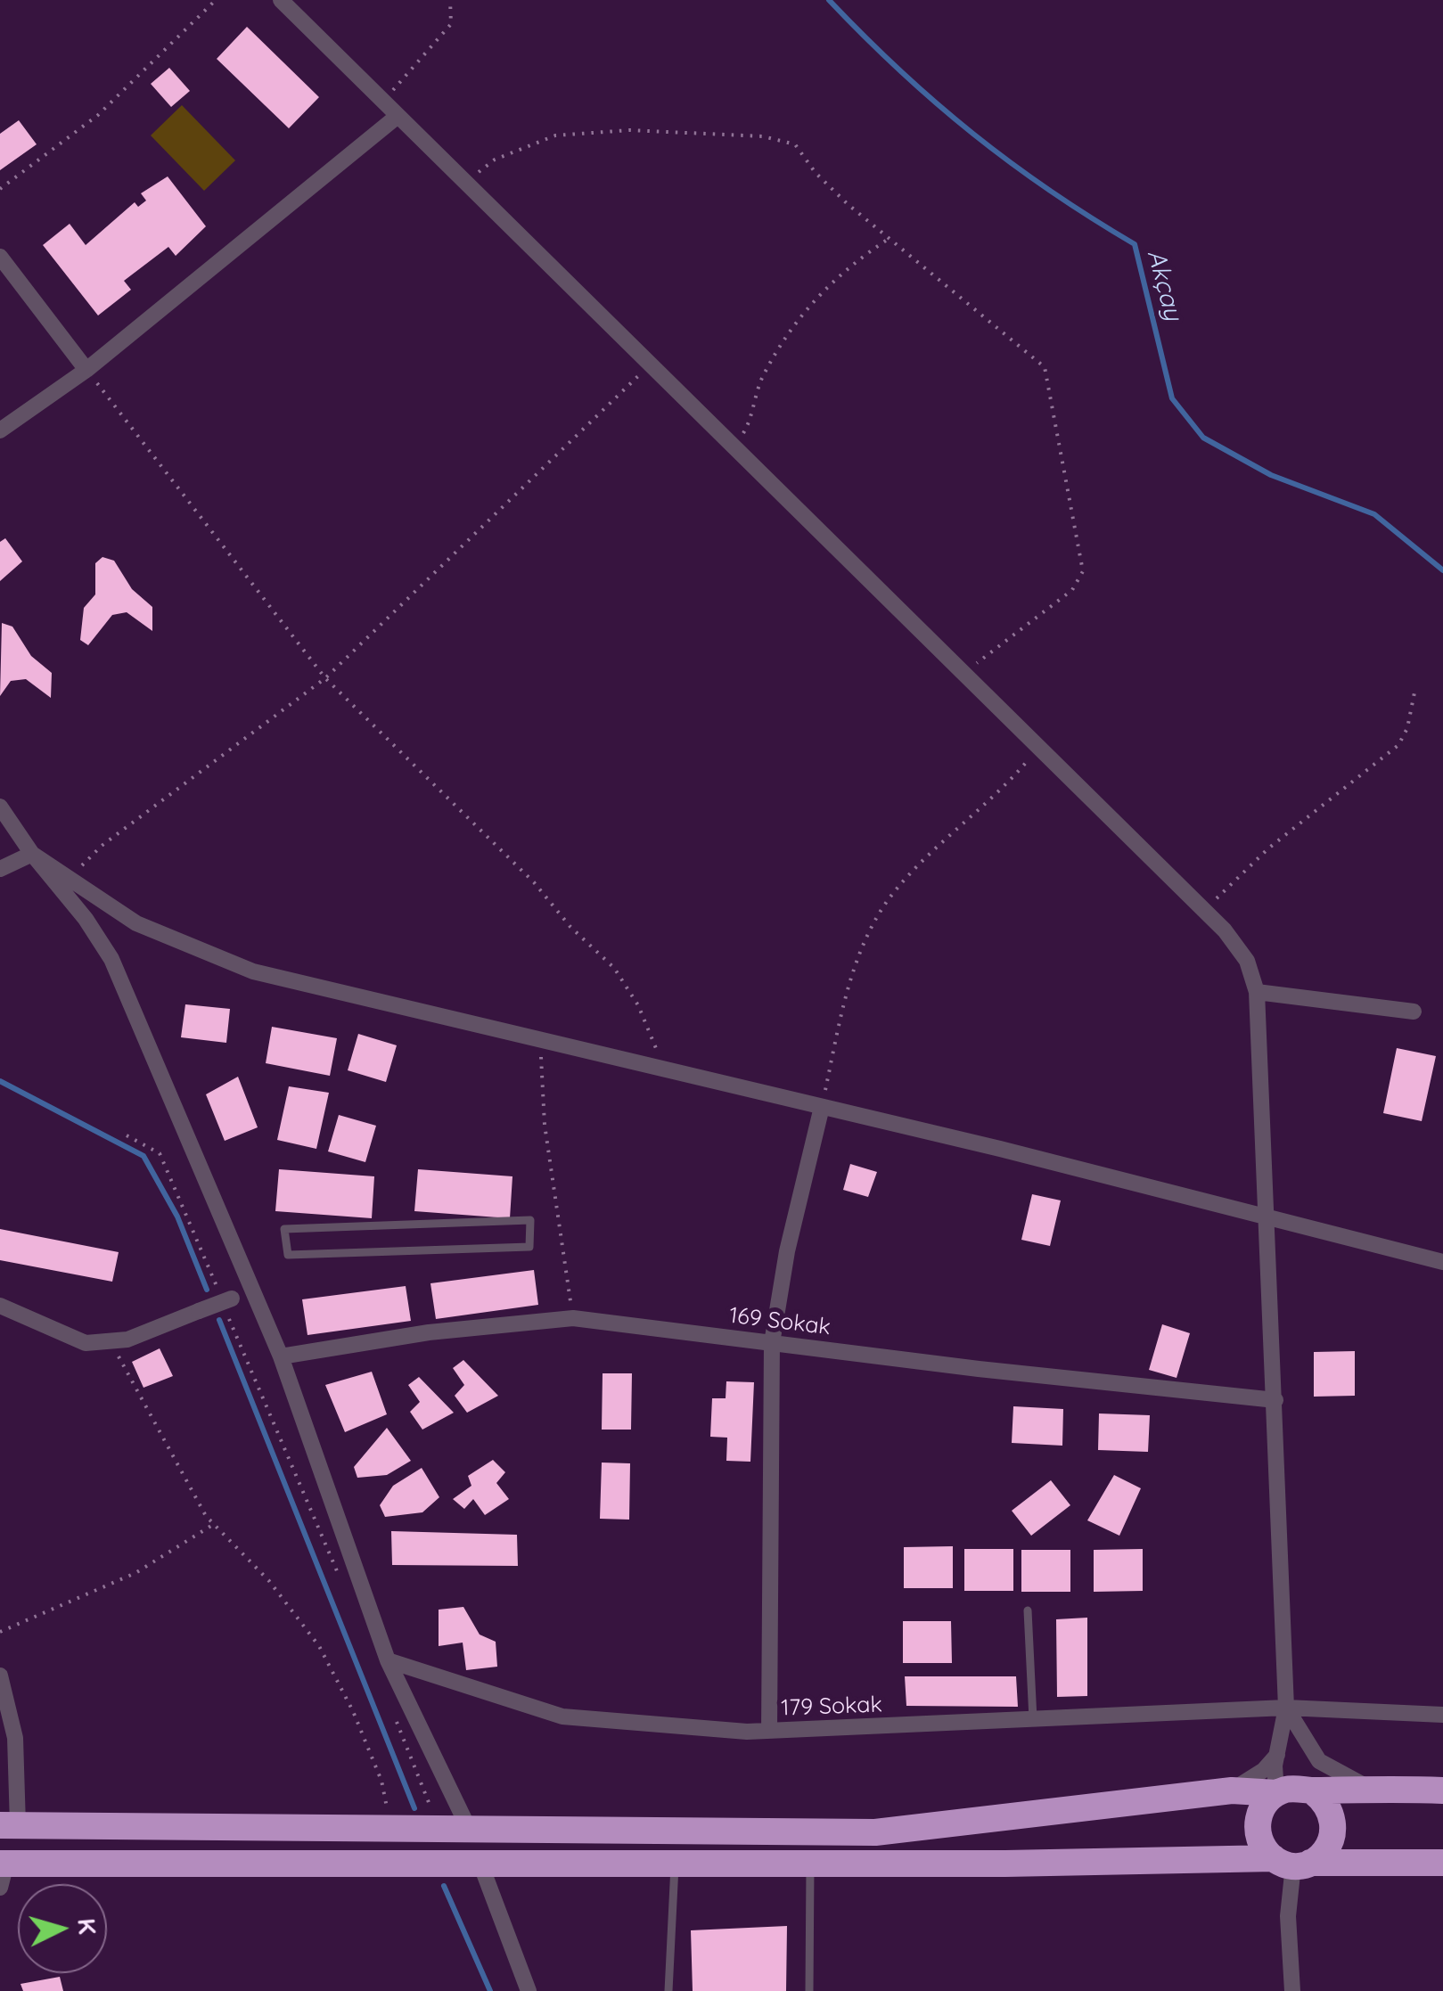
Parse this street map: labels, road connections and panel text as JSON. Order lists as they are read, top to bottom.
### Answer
{
  "streets": {
    "street": ["169 Sokak", "179 Sokak"]
  },
  "water": ["Akçay"],
  "north": "right"
}
